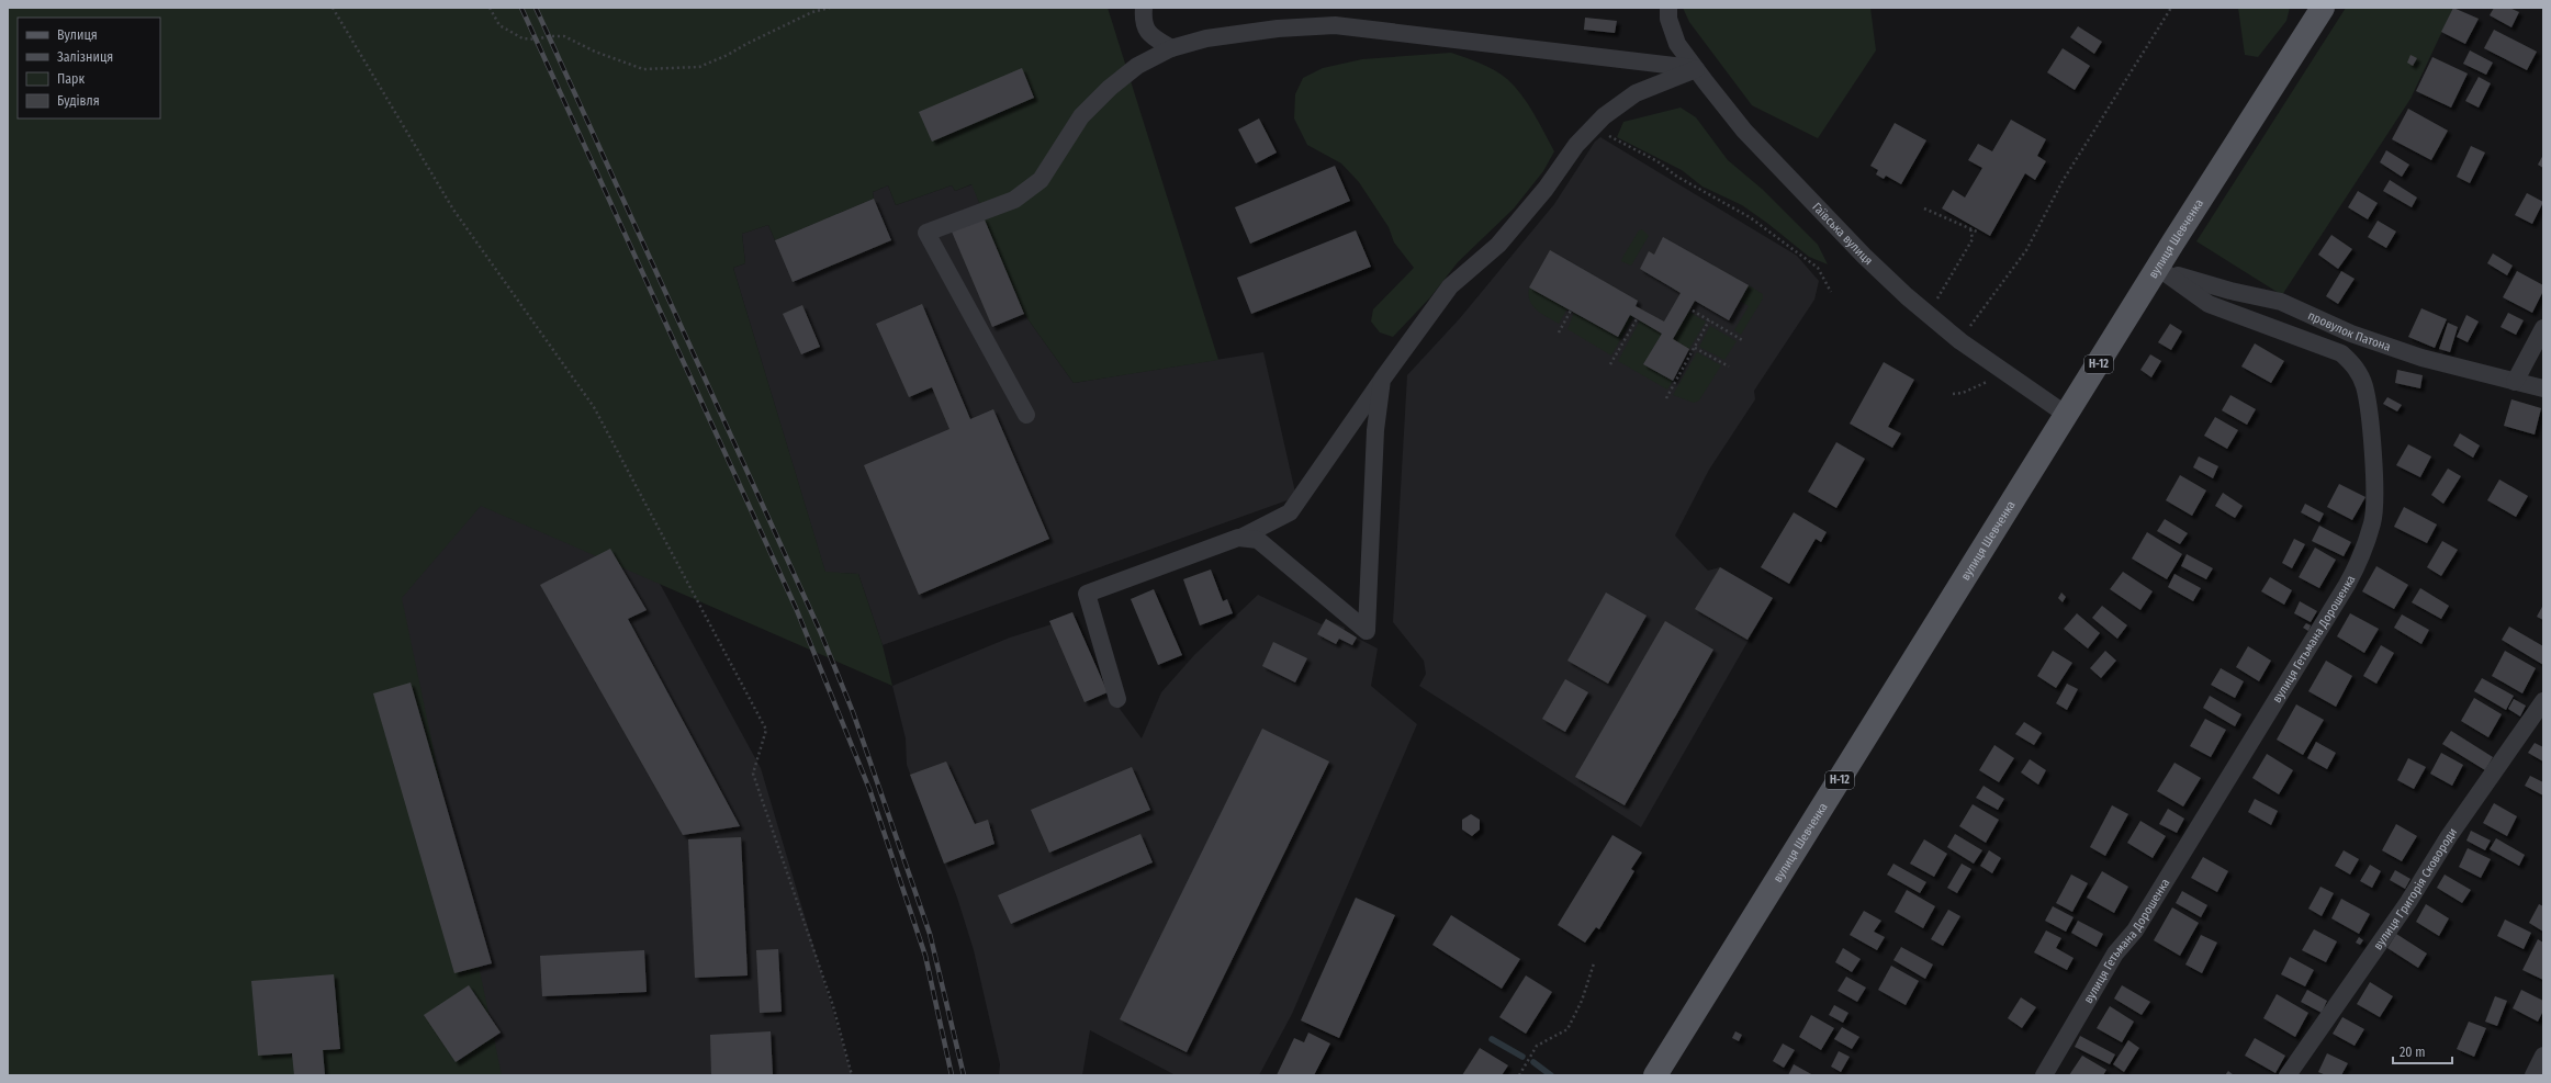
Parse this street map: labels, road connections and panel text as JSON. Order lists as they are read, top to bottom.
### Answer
{
  "streets": {
    "main road": ["вулиця Шевченка", "Н-12"],
    "street": [
      "Гаївська вулиця",
      "провулок Патона",
      "вулиця Гетьмана Дорошенка",
      "вулиця Григорія Сковороди"
    ]
  },
  "crossings": [
    ["Гаївська вулиця", "вулиця Шевченка"],
    ["вулиця Шевченка", "провулок Патона"],
    ["вулиця Шевченка", "вулиця Гетьмана Дорошенка"],
    ["провулок Патона", "вулиця Гетьмана Дорошенка"]
  ],
  "legend": [
    "Вулиця",
    "Залізниця",
    "Парк",
    "Будівля"
  ],
  "scale_bar": "20 m"
}
